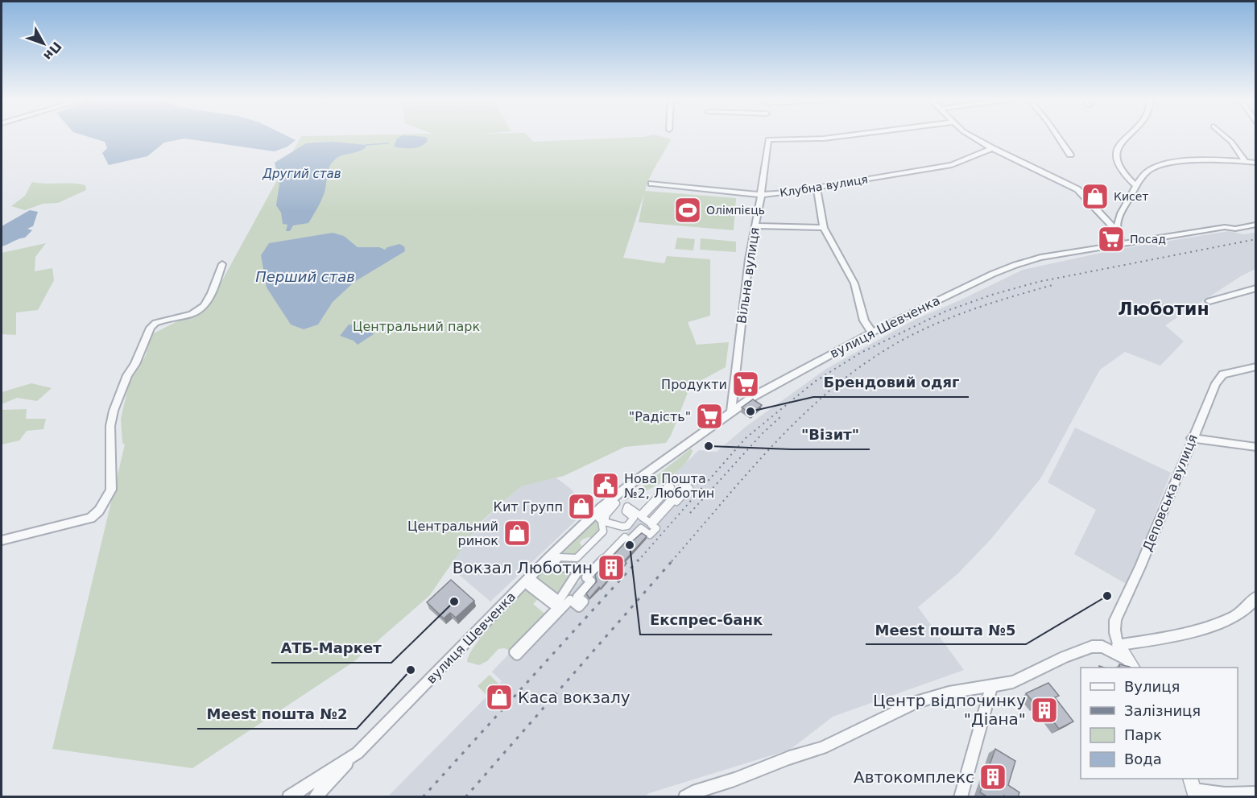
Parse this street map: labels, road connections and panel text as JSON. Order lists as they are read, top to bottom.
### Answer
{
  "streets": {
    "street": [
      "Клубна вулиця",
      "Вільна вулиця",
      "вулиця Шевченка",
      "Деповська вулиця"
    ]
  },
  "crossings": [
    ["Клубна вулиця", "Вільна вулиця"],
    ["Вільна вулиця", "вулиця Шевченка"]
  ],
  "districts": ["Люботин"],
  "water": ["Другий став", "Перший став"],
  "parks": ["Центральний парк"],
  "places": {
    "shop": [
      "Кисет",
      "Кит Групп",
      "Центральний ринок",
      "Каса вокзалу"
    ],
    "sports": ["Олімпієць"],
    "supermarket": ["Посад", "Продукти", "\"Радість\""],
    "other": [
      "Брендовий одяг",
      "\"Візит\"",
      "Експрес-банк",
      "Meest пошта №5",
      "АТБ-Маркет",
      "Meest пошта №2"
    ],
    "public building": ["Нова Пошта №2, Люботин"],
    "building": ["Вокзал Люботин", "Центр відпочинку \"Діана\"", "Автокомплекс"]
  },
  "legend": [
    "Вулиця",
    "Залізниця",
    "Парк",
    "Вода"
  ],
  "north": "bottom right"
}
